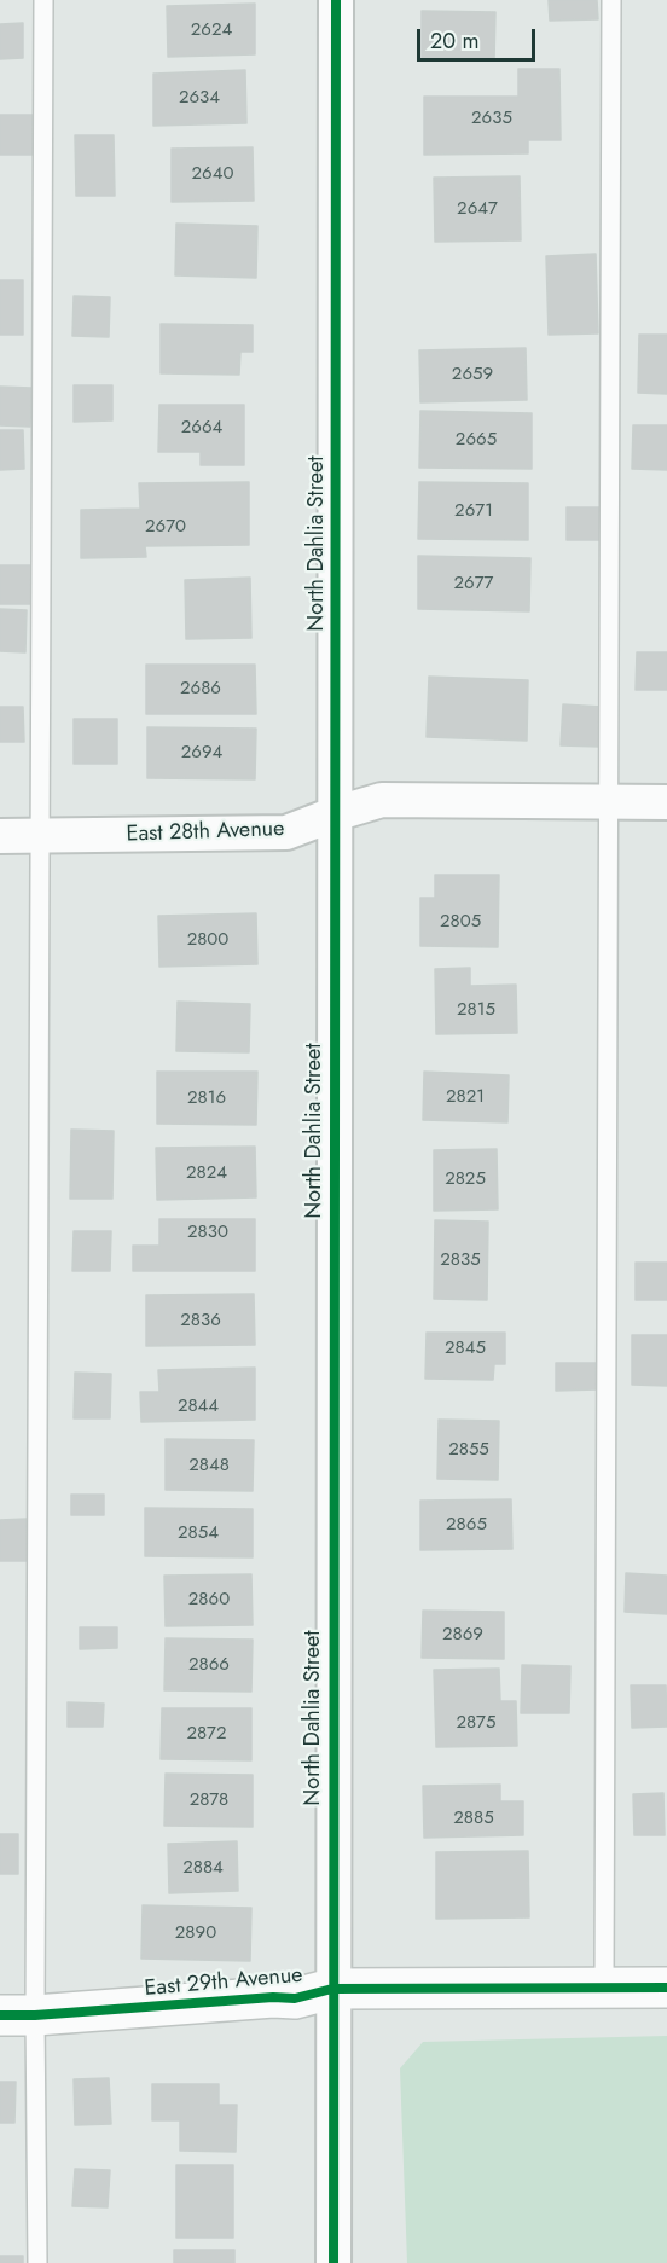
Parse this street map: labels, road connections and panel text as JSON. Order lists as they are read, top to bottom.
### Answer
{
  "streets": {
    "street": ["North Dahlia Street", "East 28th Avenue", "East 29th Avenue"]
  },
  "crossings": [
    ["North Dahlia Street", "East 28th Avenue"],
    ["North Dahlia Street", "East 29th Avenue"]
  ],
  "house_numbers": [
    "2624",
    "2634",
    "2635",
    "2640",
    "2647",
    "2659",
    "2664",
    "2665",
    "2671",
    "2670",
    "2677",
    "2686",
    "2694",
    "2805",
    "2800",
    "2815",
    "2821",
    "2816",
    "2824",
    "2825",
    "2830",
    "2835",
    "2836",
    "2845",
    "2844",
    "2855",
    "2848",
    "2865",
    "2854",
    "2860",
    "2869",
    "2866",
    "2875",
    "2872",
    "2878",
    "2885",
    "2884",
    "2890"
  ],
  "scale_bar": "20 m"
}
